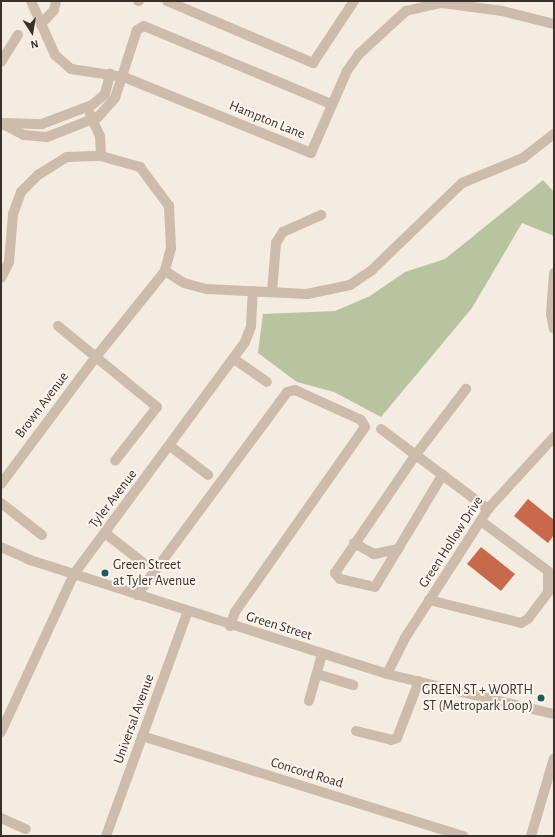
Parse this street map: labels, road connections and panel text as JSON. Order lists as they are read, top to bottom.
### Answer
{
  "streets": {
    "street": [
      "Hampton Lane",
      "Brown Avenue",
      "Tyler Avenue",
      "Green Hollow Drive",
      "Green Street",
      "Universal Avenue",
      "Concord Road"
    ]
  },
  "crossings": [
    ["Tyler Avenue", "Green Street"],
    ["Green Hollow Drive", "Green Street"],
    ["Green Street", "Universal Avenue"],
    ["Universal Avenue", "Concord Road"]
  ],
  "places": ["Green Street at Tyler Avenue", "GREEN ST + WORTH ST (Metropark Loop)"],
  "north": "bottom"
}
